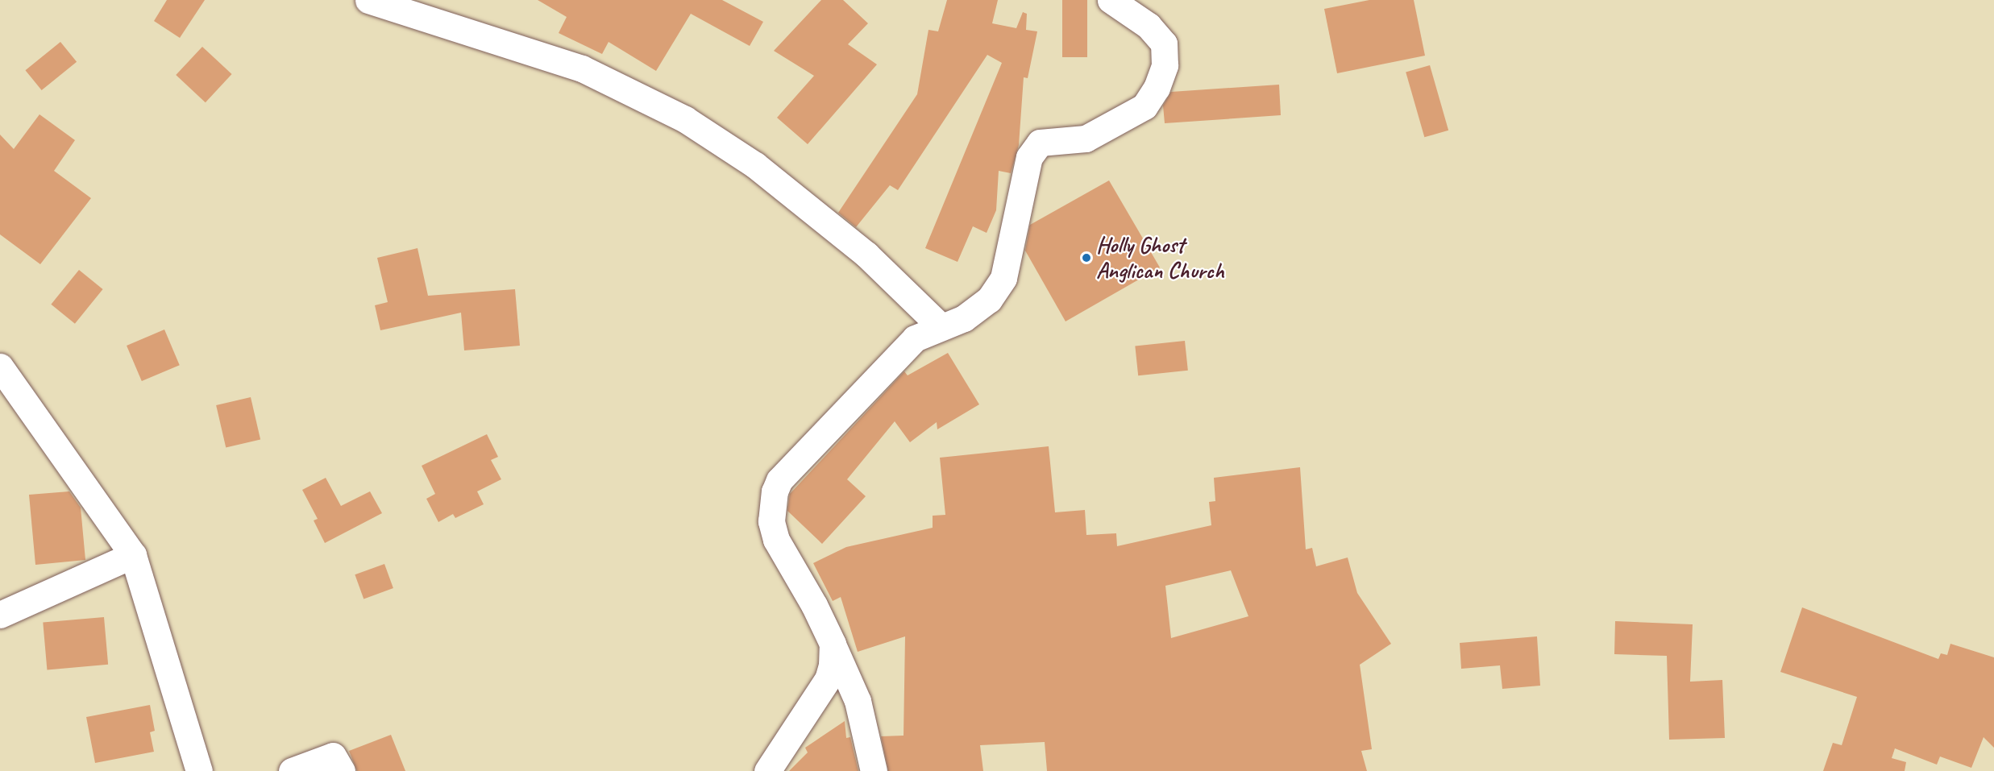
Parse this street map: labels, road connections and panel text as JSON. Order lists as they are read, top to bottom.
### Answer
{
  "places": ["Holly Ghost Anglican Church"]
}
